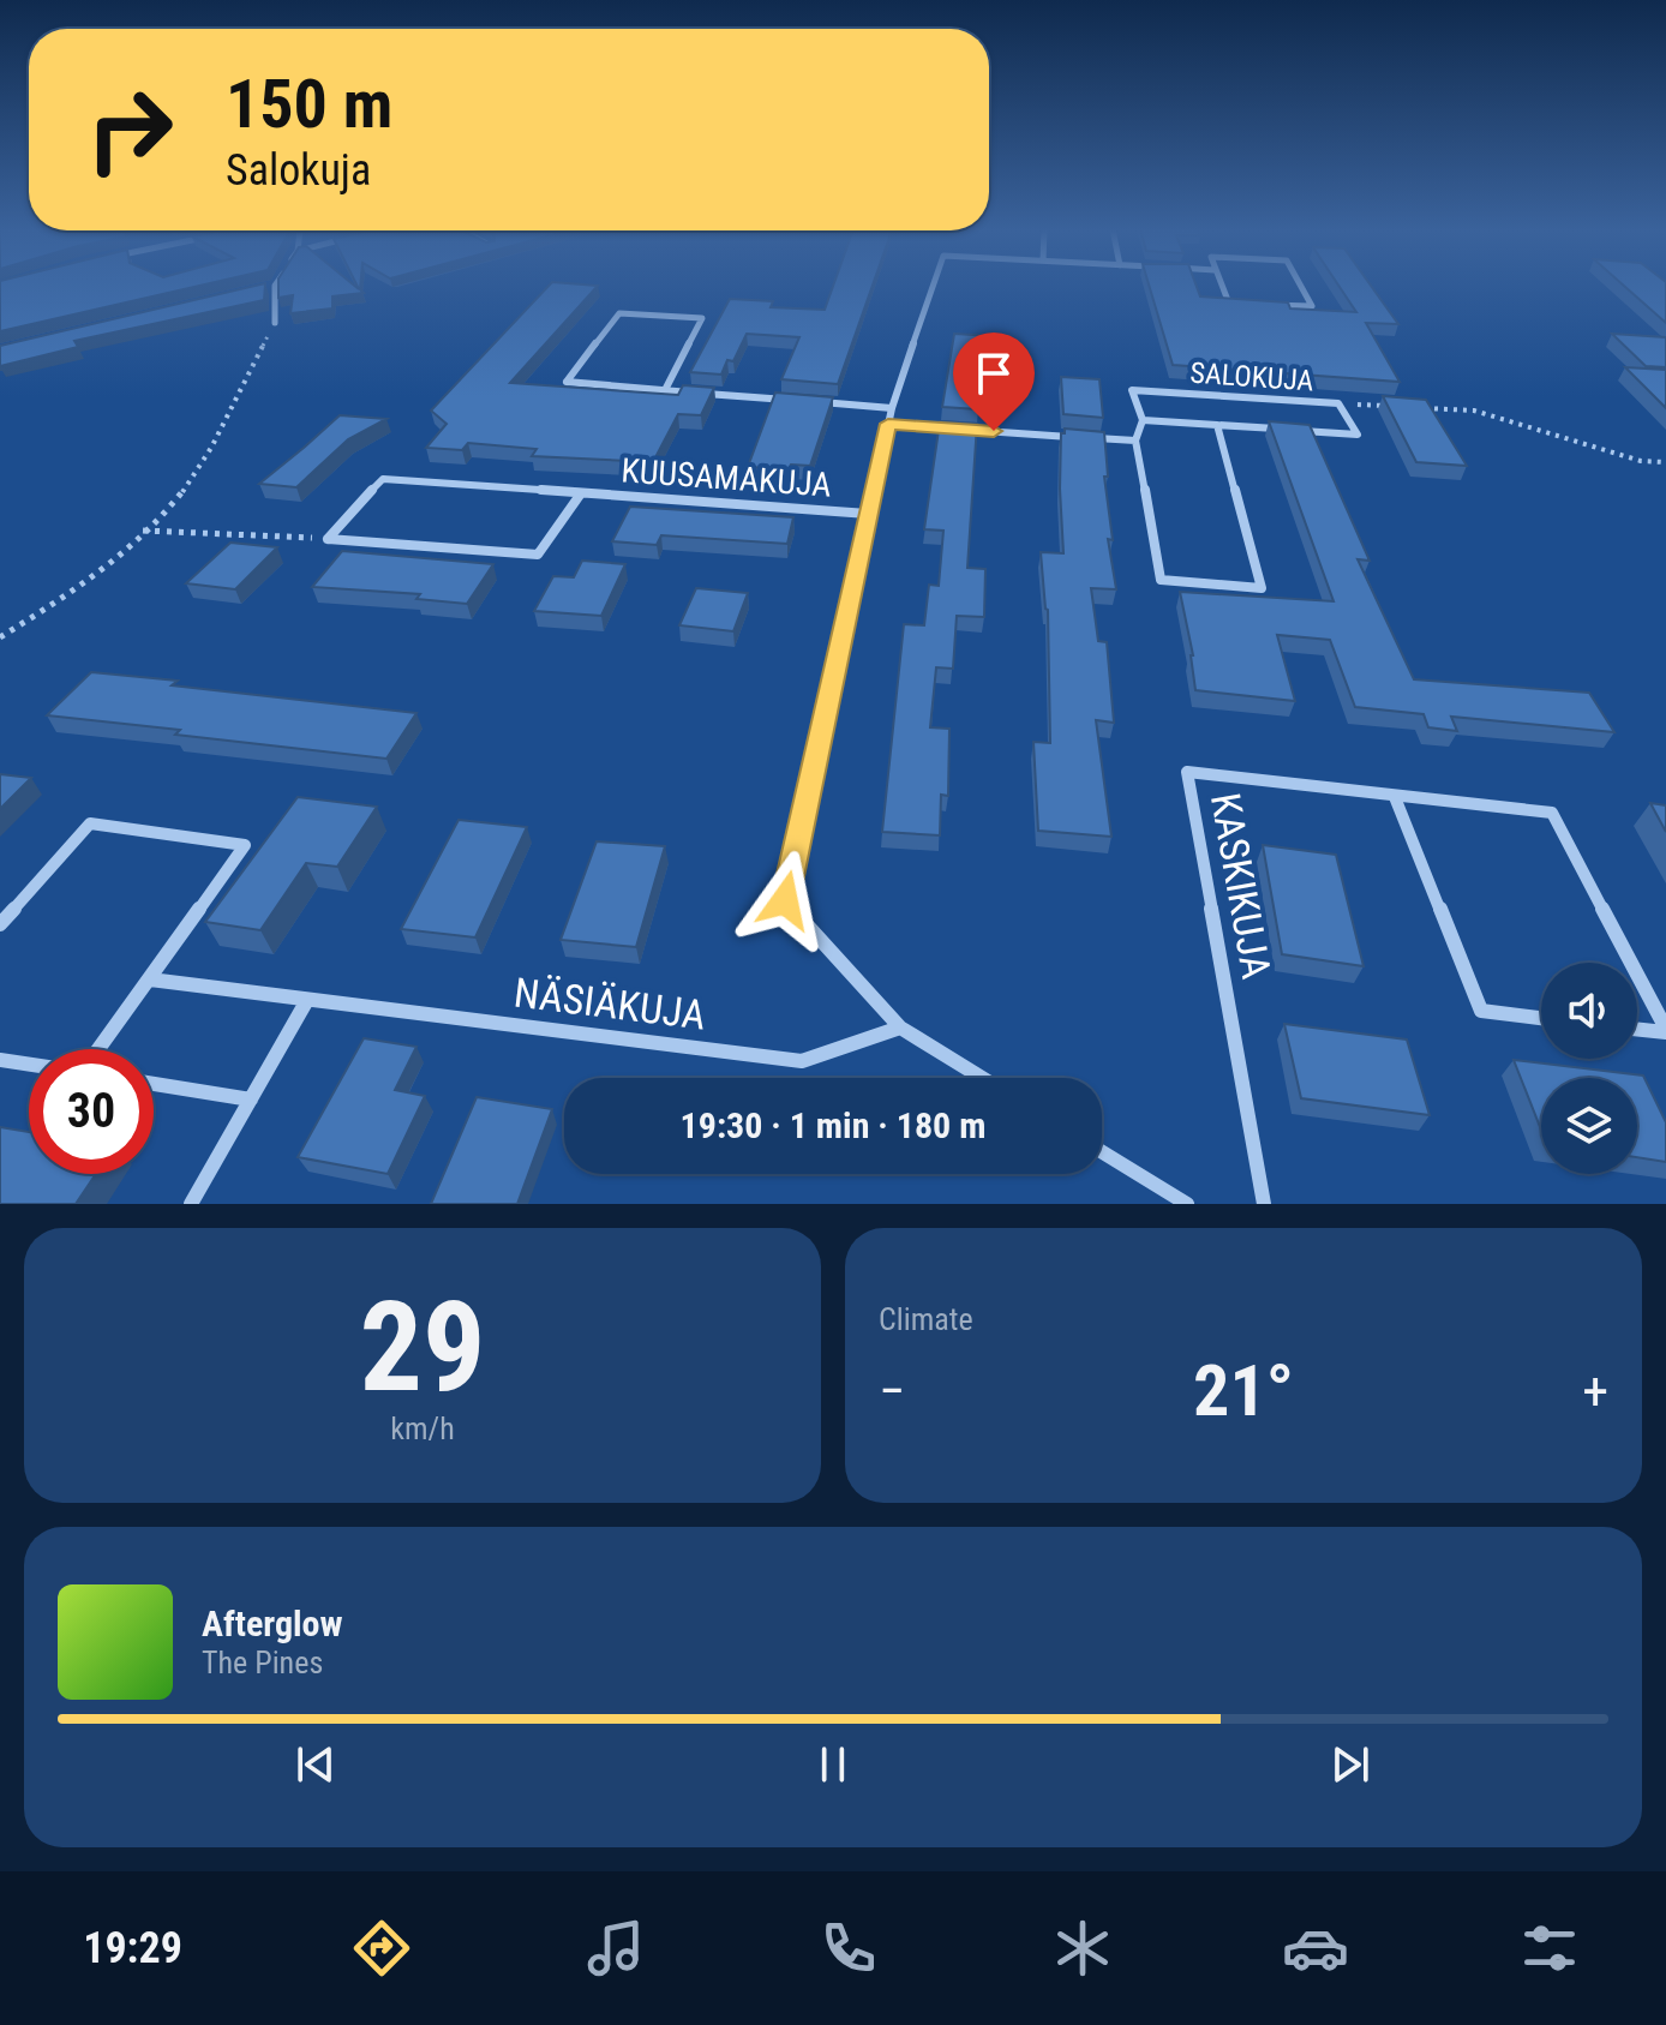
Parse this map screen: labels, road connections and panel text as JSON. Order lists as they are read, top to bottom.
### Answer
{
  "streets": {
    "street": [
      "SALOKUJA",
      "KUUSAMAKUJA",
      "KASKIKUJA",
      "NÄSIÄKUJA"
    ]
  },
  "page": {
    "turn": ["150 m", "Salokuja"],
    "limit": "30",
    "trip": "19:30 · 1 min · 180 m",
    "tile": [
      ["29", "km/h"],
      "Climate"
    ],
    "heat": ["−", "21°", "+"],
    "song": ["Afterglow", "The Pines"],
    "tabs": "19:29"
  }
}
